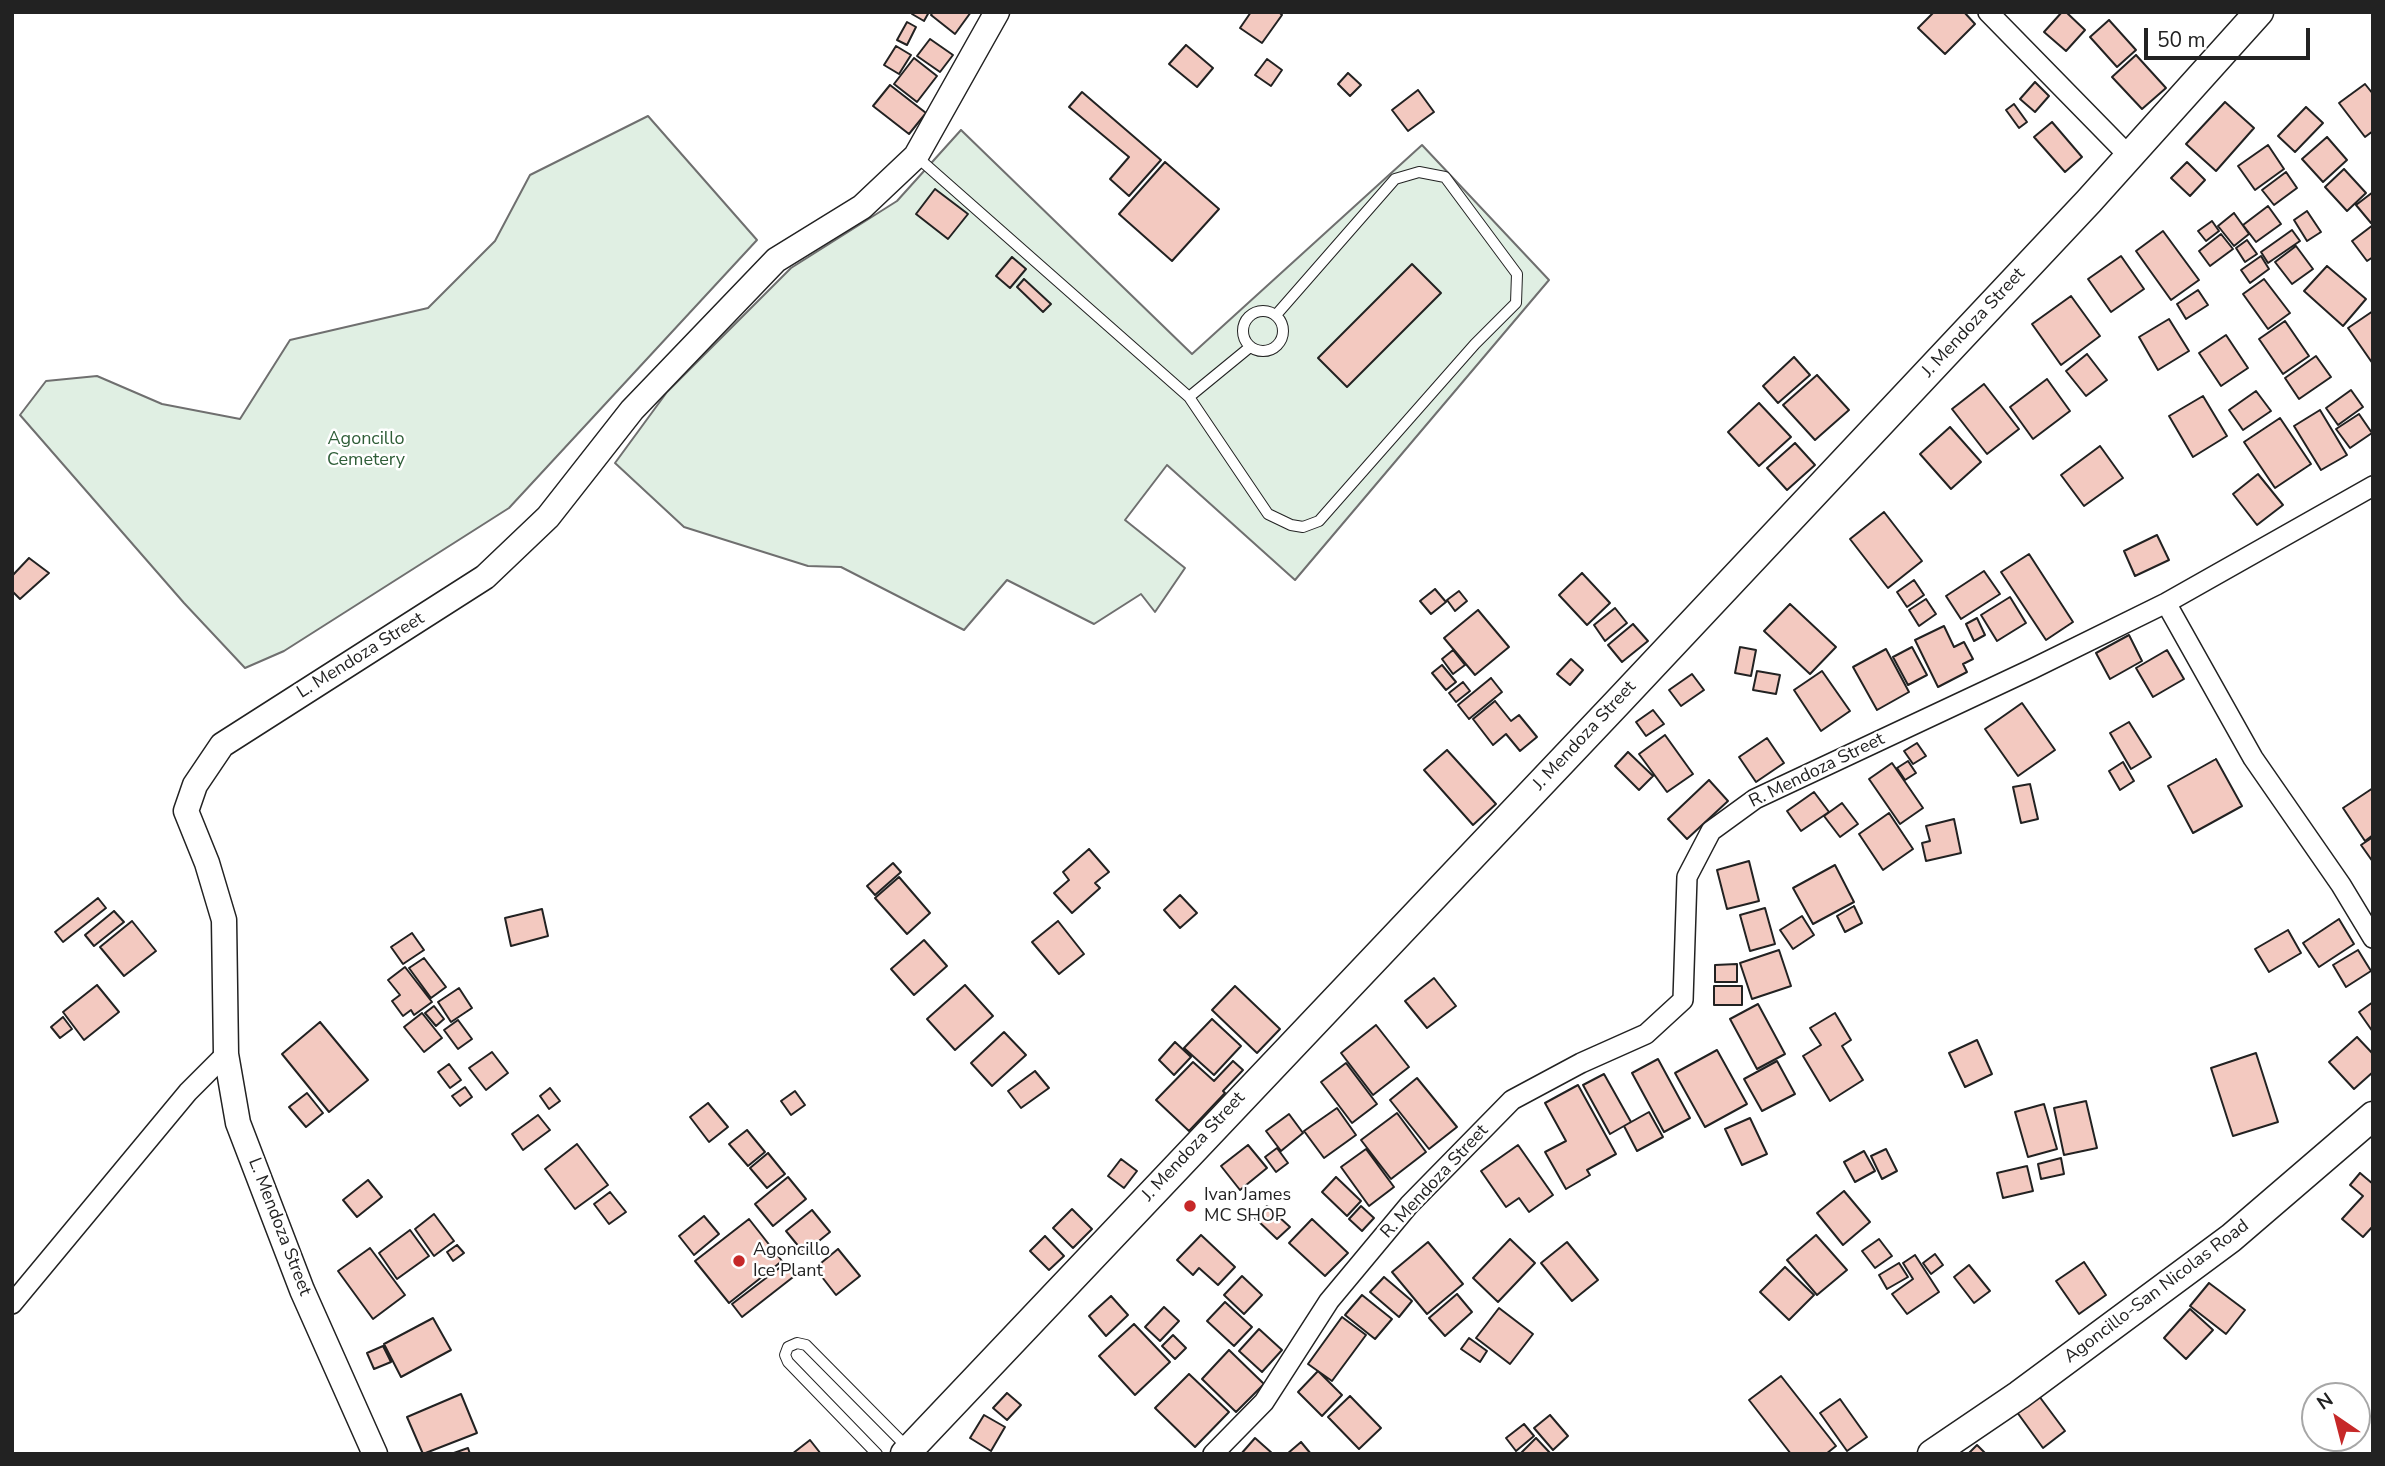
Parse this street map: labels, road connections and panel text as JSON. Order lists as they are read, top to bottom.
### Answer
{
  "streets": {
    "main road": ["J. Mendoza Street", "Agoncillo-San Nicolas Road"],
    "street": ["L. Mendoza Street", "R. Mendoza Street"]
  },
  "parks": ["Agoncillo Cemetery"],
  "places": ["Ivan James MC SHOP", "Agoncillo Ice Plant"],
  "scale_bar": "50 m",
  "north": "top left"
}
